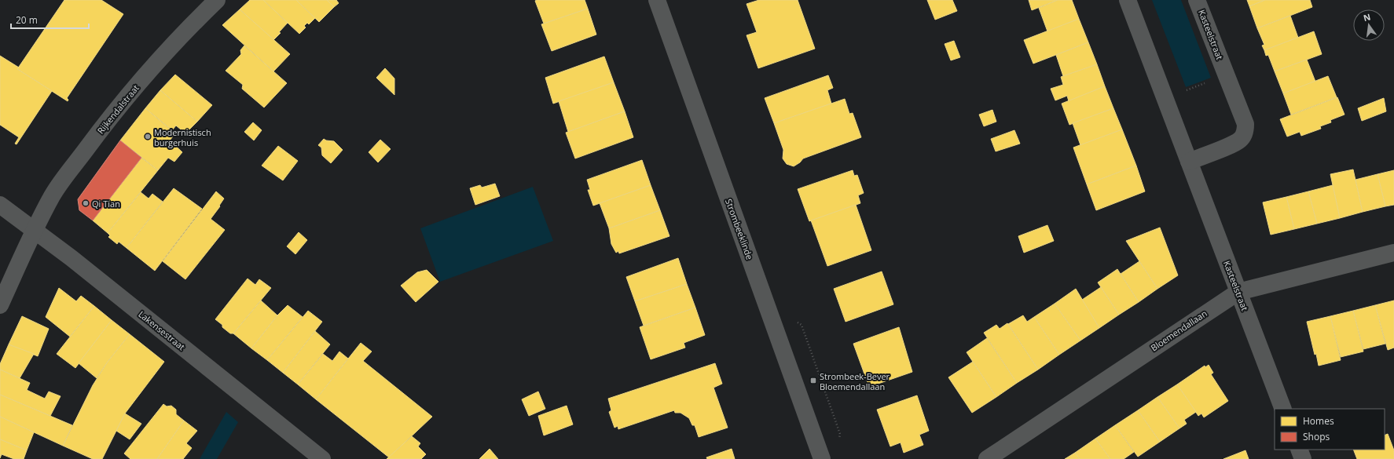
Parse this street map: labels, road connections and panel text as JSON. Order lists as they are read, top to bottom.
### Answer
{
  "streets": {
    "street": [
      "Kasteelstraat",
      "Rijkendalstraat",
      "Strombeeklinde",
      "Lakensestraat",
      "Bloemendallaan"
    ]
  },
  "crossings": [
    ["Kasteelstraat", "Bloemendallaan"],
    ["Rijkendalstraat", "Lakensestraat"]
  ],
  "places": {
    "other": ["Modernistisch burgerhuis", "Qi Tian"],
    "transit": ["Strombeek-Bever Bloemendallaan"]
  },
  "legend": ["Homes", "Shops"],
  "scale_bar": "20 m",
  "north": "top"
}
